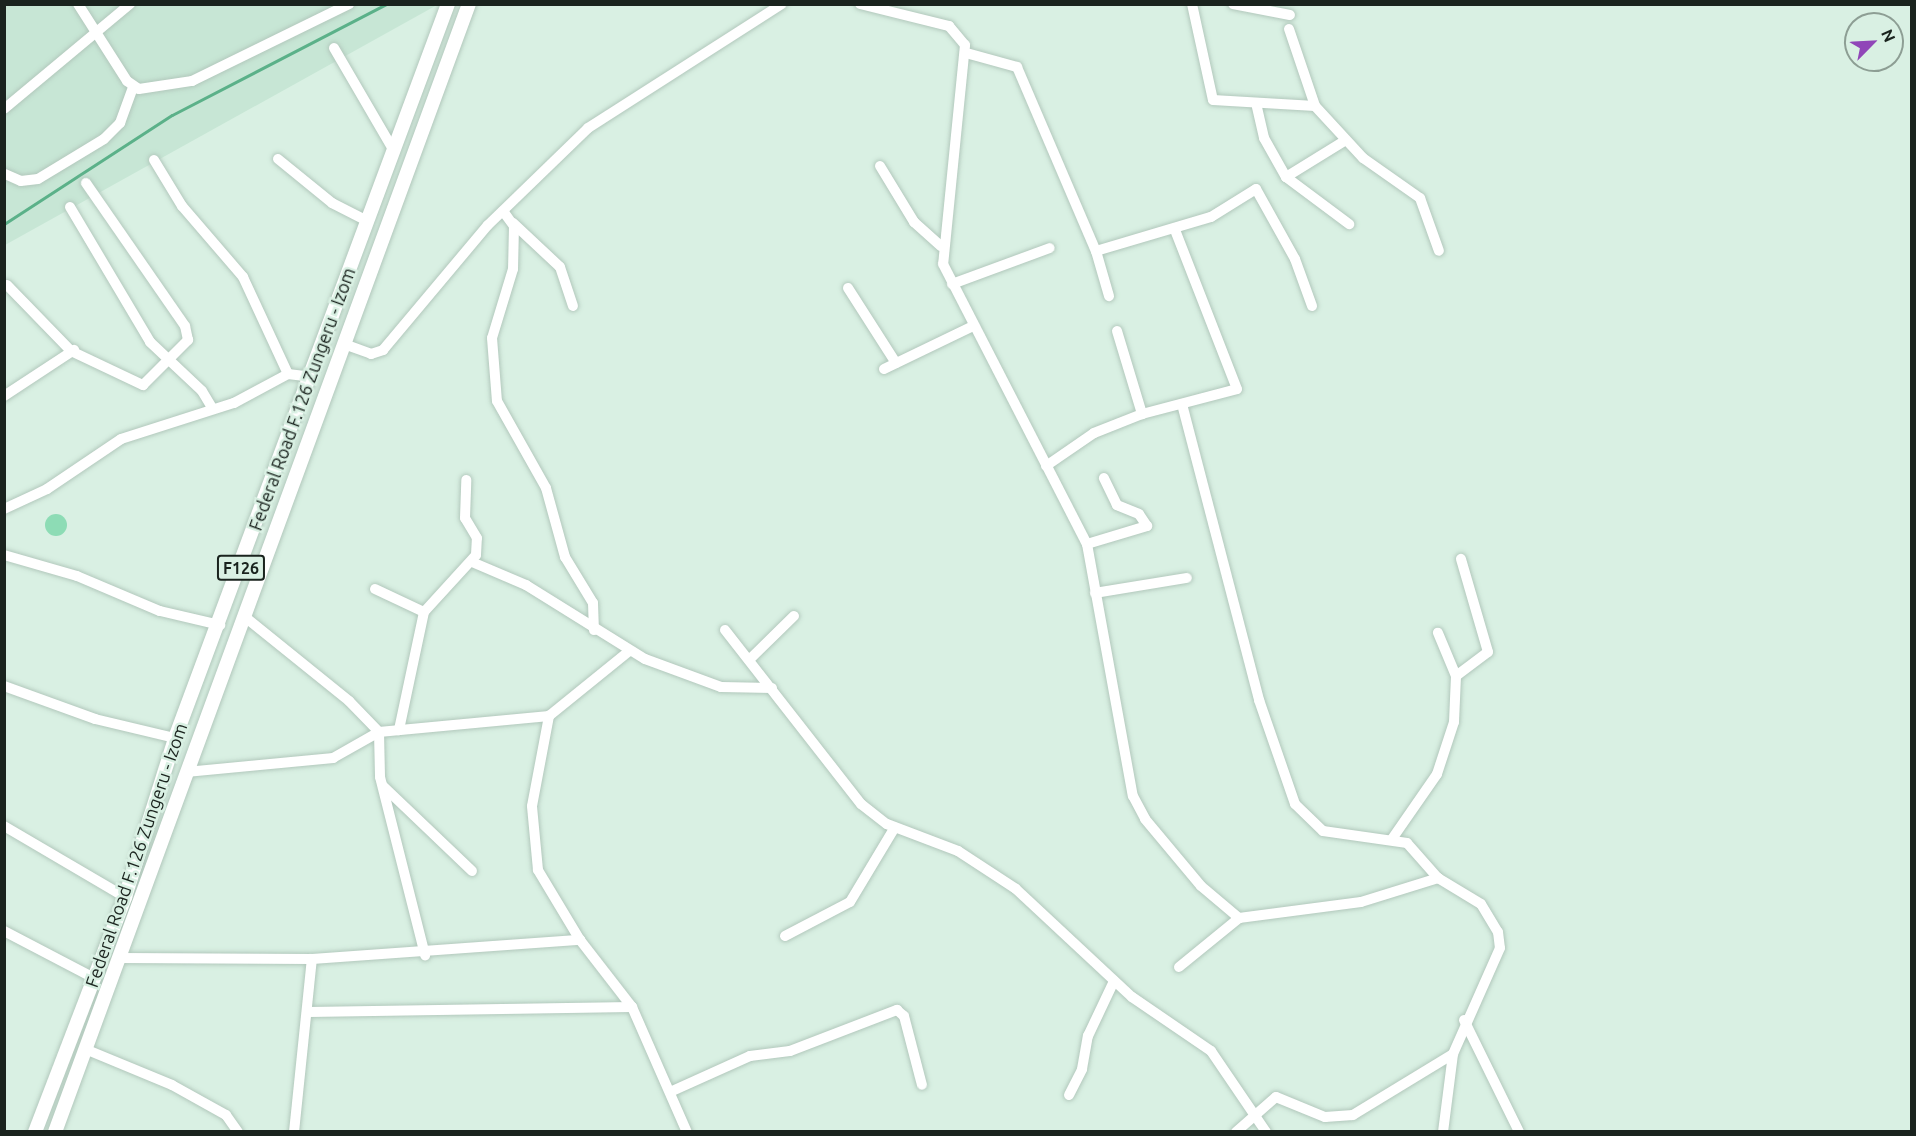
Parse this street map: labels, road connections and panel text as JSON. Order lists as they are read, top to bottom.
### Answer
{
  "streets": {
    "main road": ["Federal Road F.126 Zungeru - Izom", "F126"]
  },
  "north": "top right"
}
